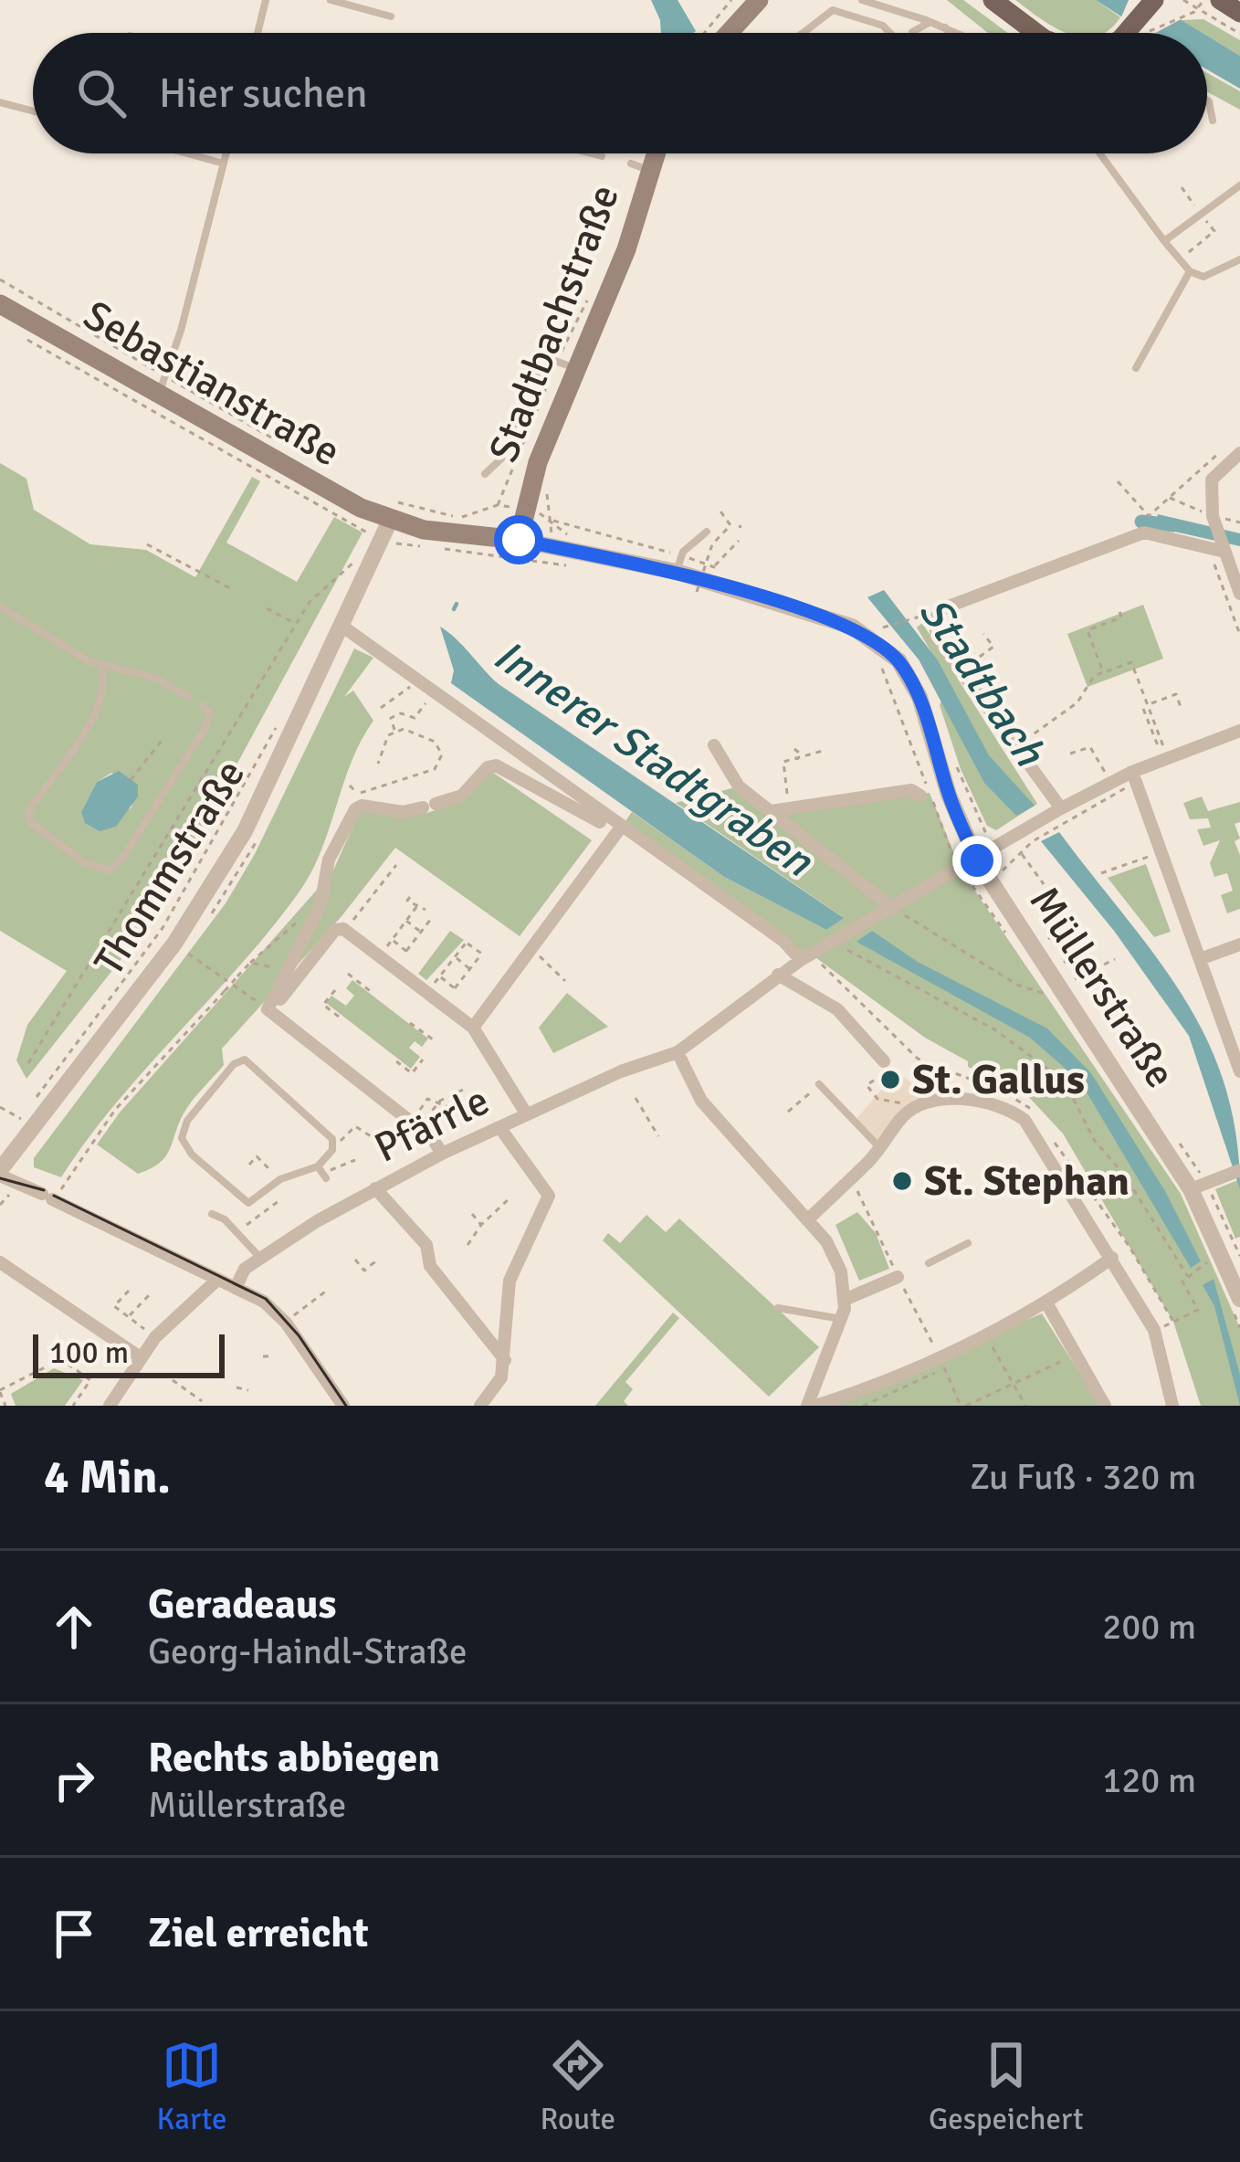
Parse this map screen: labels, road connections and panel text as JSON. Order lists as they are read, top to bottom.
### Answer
{
  "streets": {
    "main road": ["Stadtbachstraße", "Sebastianstraße"],
    "street": ["Thommstraße", "Müllerstraße", "Pfärrle"]
  },
  "crossings": [
    ["Stadtbachstraße", "Sebastianstraße"],
    ["Stadtbachstraße", "Thommstraße"],
    ["Sebastianstraße", "Thommstraße"],
    ["Müllerstraße", "Pfärrle"]
  ],
  "water": ["Stadtbach", "Innerer Stadtgraben"],
  "places": ["St. Gallus", "St. Stephan"],
  "scale_bar": "100 m",
  "page": {
    "search": "Hier suchen",
    "scale": "100 m",
    "heading": ["4 Min.", "Zu Fuß · 320 m"],
    "list": [
      ["Geradeaus", "Georg-Haindl-Straße", "200 m"],
      ["Rechts abbiegen", "Müllerstraße", "120 m"],
      "Ziel erreicht"
    ],
    "nav": ["Karte", "Route", "Gespeichert"]
  }
}
